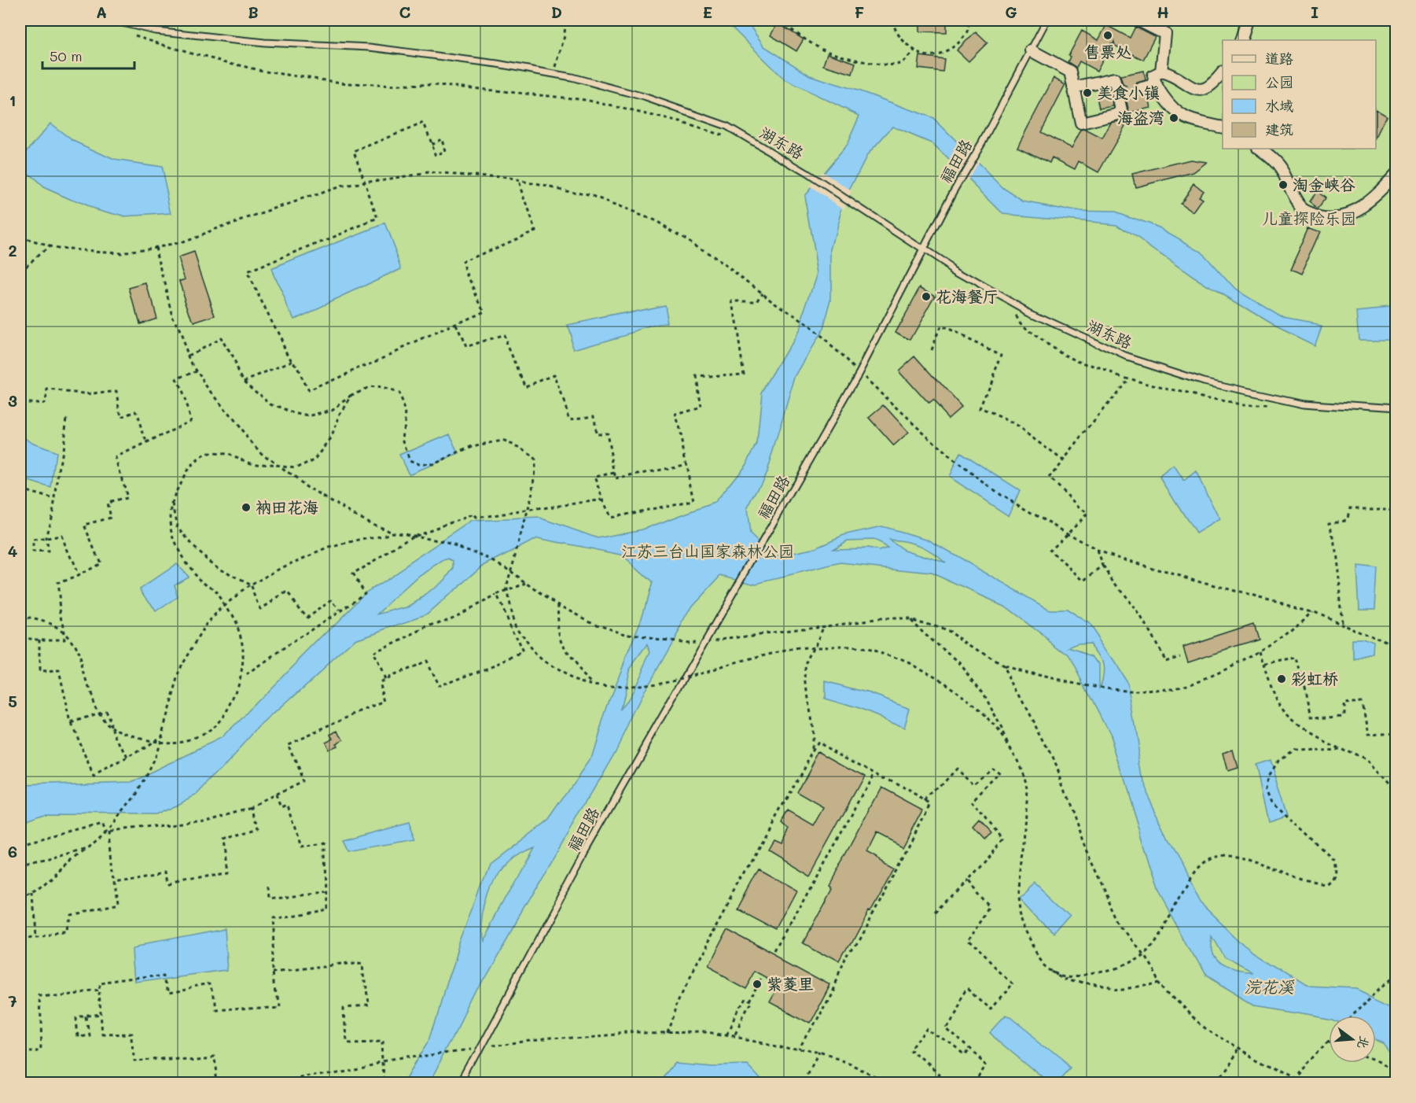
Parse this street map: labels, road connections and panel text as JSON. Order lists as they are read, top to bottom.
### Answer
{
  "streets": {
    "lane": ["湖东路", "福田路"]
  },
  "crossings": [
    ["湖东路", "福田路"]
  ],
  "water": ["浣花溪"],
  "parks": ["儿童探险乐园", "江苏三台山国家森林公园"],
  "places": [
    "售票处",
    "美食小镇",
    "海盗湾",
    "淘金峡谷",
    "花海餐厅",
    "衲田花海",
    "彩虹桥",
    "紫菱里"
  ],
  "legend": [
    "道路",
    "公园",
    "水域",
    "建筑"
  ],
  "scale_bar": "50 m",
  "north": "right",
  "grid": {
    "columns": [
      "A",
      "B",
      "C",
      "D",
      "E",
      "F",
      "G",
      "H",
      "I"
    ],
    "rows": [
      "1",
      "2",
      "3",
      "4",
      "5",
      "6",
      "7"
    ]
  }
}
